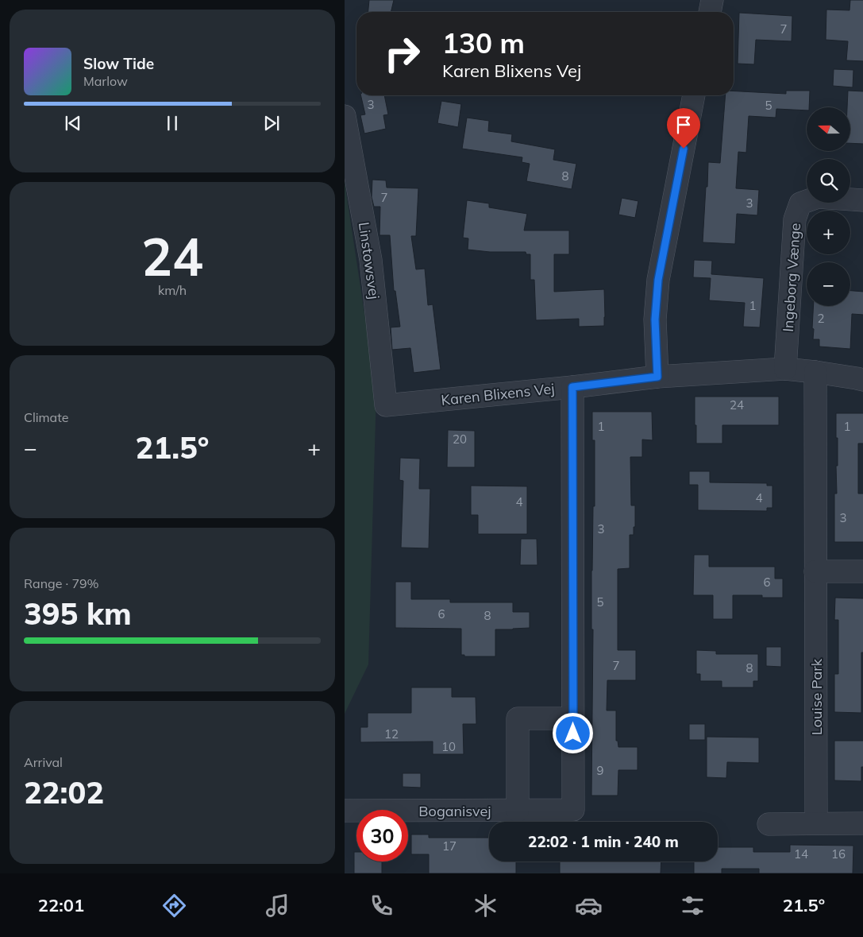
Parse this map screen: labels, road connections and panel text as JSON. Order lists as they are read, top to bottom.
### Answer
{
  "streets": {
    "street": [
      "Linstowsvej",
      "Ingeborg Vænge",
      "Karen Blixens Vej",
      "Louise Park",
      "Boganisvej"
    ]
  },
  "crossings": [
    ["Linstowsvej", "Karen Blixens Vej"],
    ["Ingeborg Vænge", "Karen Blixens Vej"],
    ["Karen Blixens Vej", "Louise Park"],
    ["Karen Blixens Vej", "Boganisvej"]
  ],
  "house_numbers": [
    "7",
    "3",
    "5",
    "8",
    "7",
    "3",
    "1",
    "2",
    "24",
    "1",
    "1",
    "20",
    "4",
    "4",
    "3",
    "3",
    "6",
    "5",
    "6",
    "8",
    "7",
    "8",
    "12",
    "10",
    "9",
    "17",
    "14",
    "16"
  ],
  "north": "left",
  "page": {
    "turn": ["130 m", "Karen Blixens Vej"],
    "song": ["Slow Tide", "Marlow"],
    "map_buttons": ["+", "−"],
    "tile": [
      ["24", "km/h"],
      "Climate",
      ["Range · 79%", "395 km"],
      ["Arrival", "22:02"]
    ],
    "heat": ["−", "21.5°", "+"],
    "limit": "30",
    "trip": "22:02 · 1 min · 240 m",
    "tabs": ["22:01", "21.5°"]
  }
}
